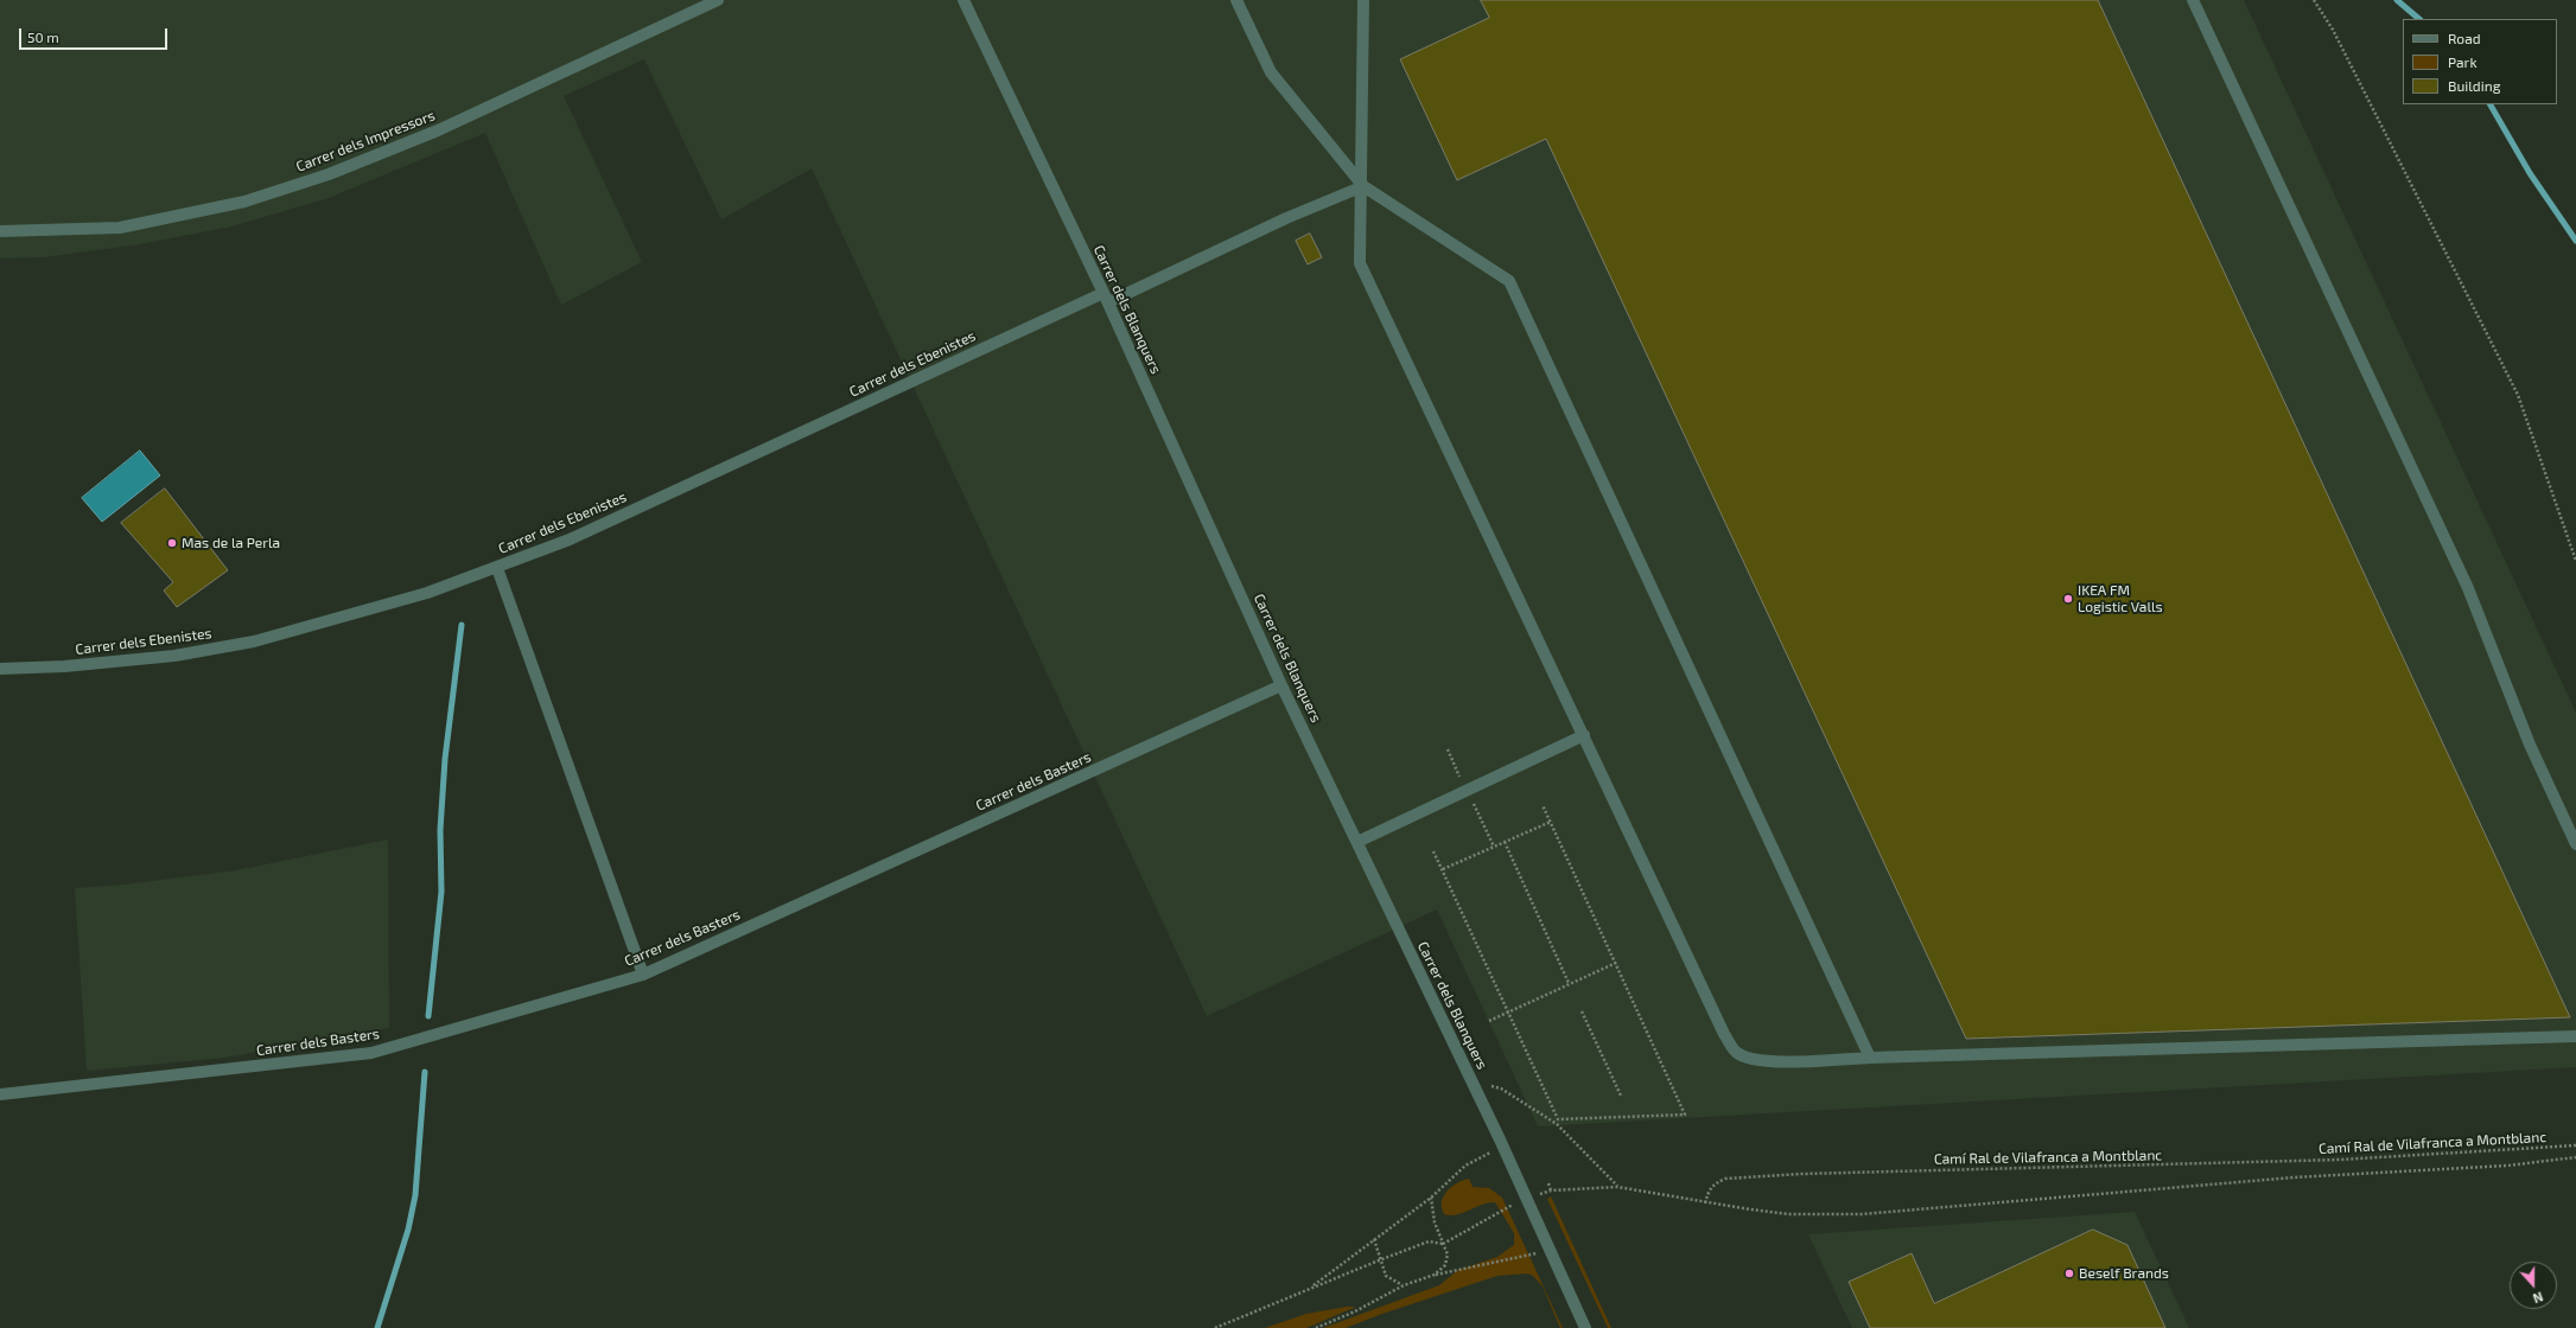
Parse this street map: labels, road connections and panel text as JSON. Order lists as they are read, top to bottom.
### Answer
{
  "streets": {
    "street": [
      "Carrer dels Impressors",
      "Carrer dels Blanquers",
      "Carrer dels Ebenistes",
      "Carrer dels Basters"
    ],
    "path": ["Camí Ral de Vilafranca a Montblanc"]
  },
  "crossings": [
    ["Carrer dels Blanquers", "Carrer dels Ebenistes"],
    ["Carrer dels Blanquers", "Carrer dels Basters"]
  ],
  "places": ["Mas de la Perla", "IKEA FM Logistic Valls", "Beself Brands"],
  "legend": ["Road", "Park", "Building"],
  "scale_bar": "50 m",
  "north": "bottom"
}
